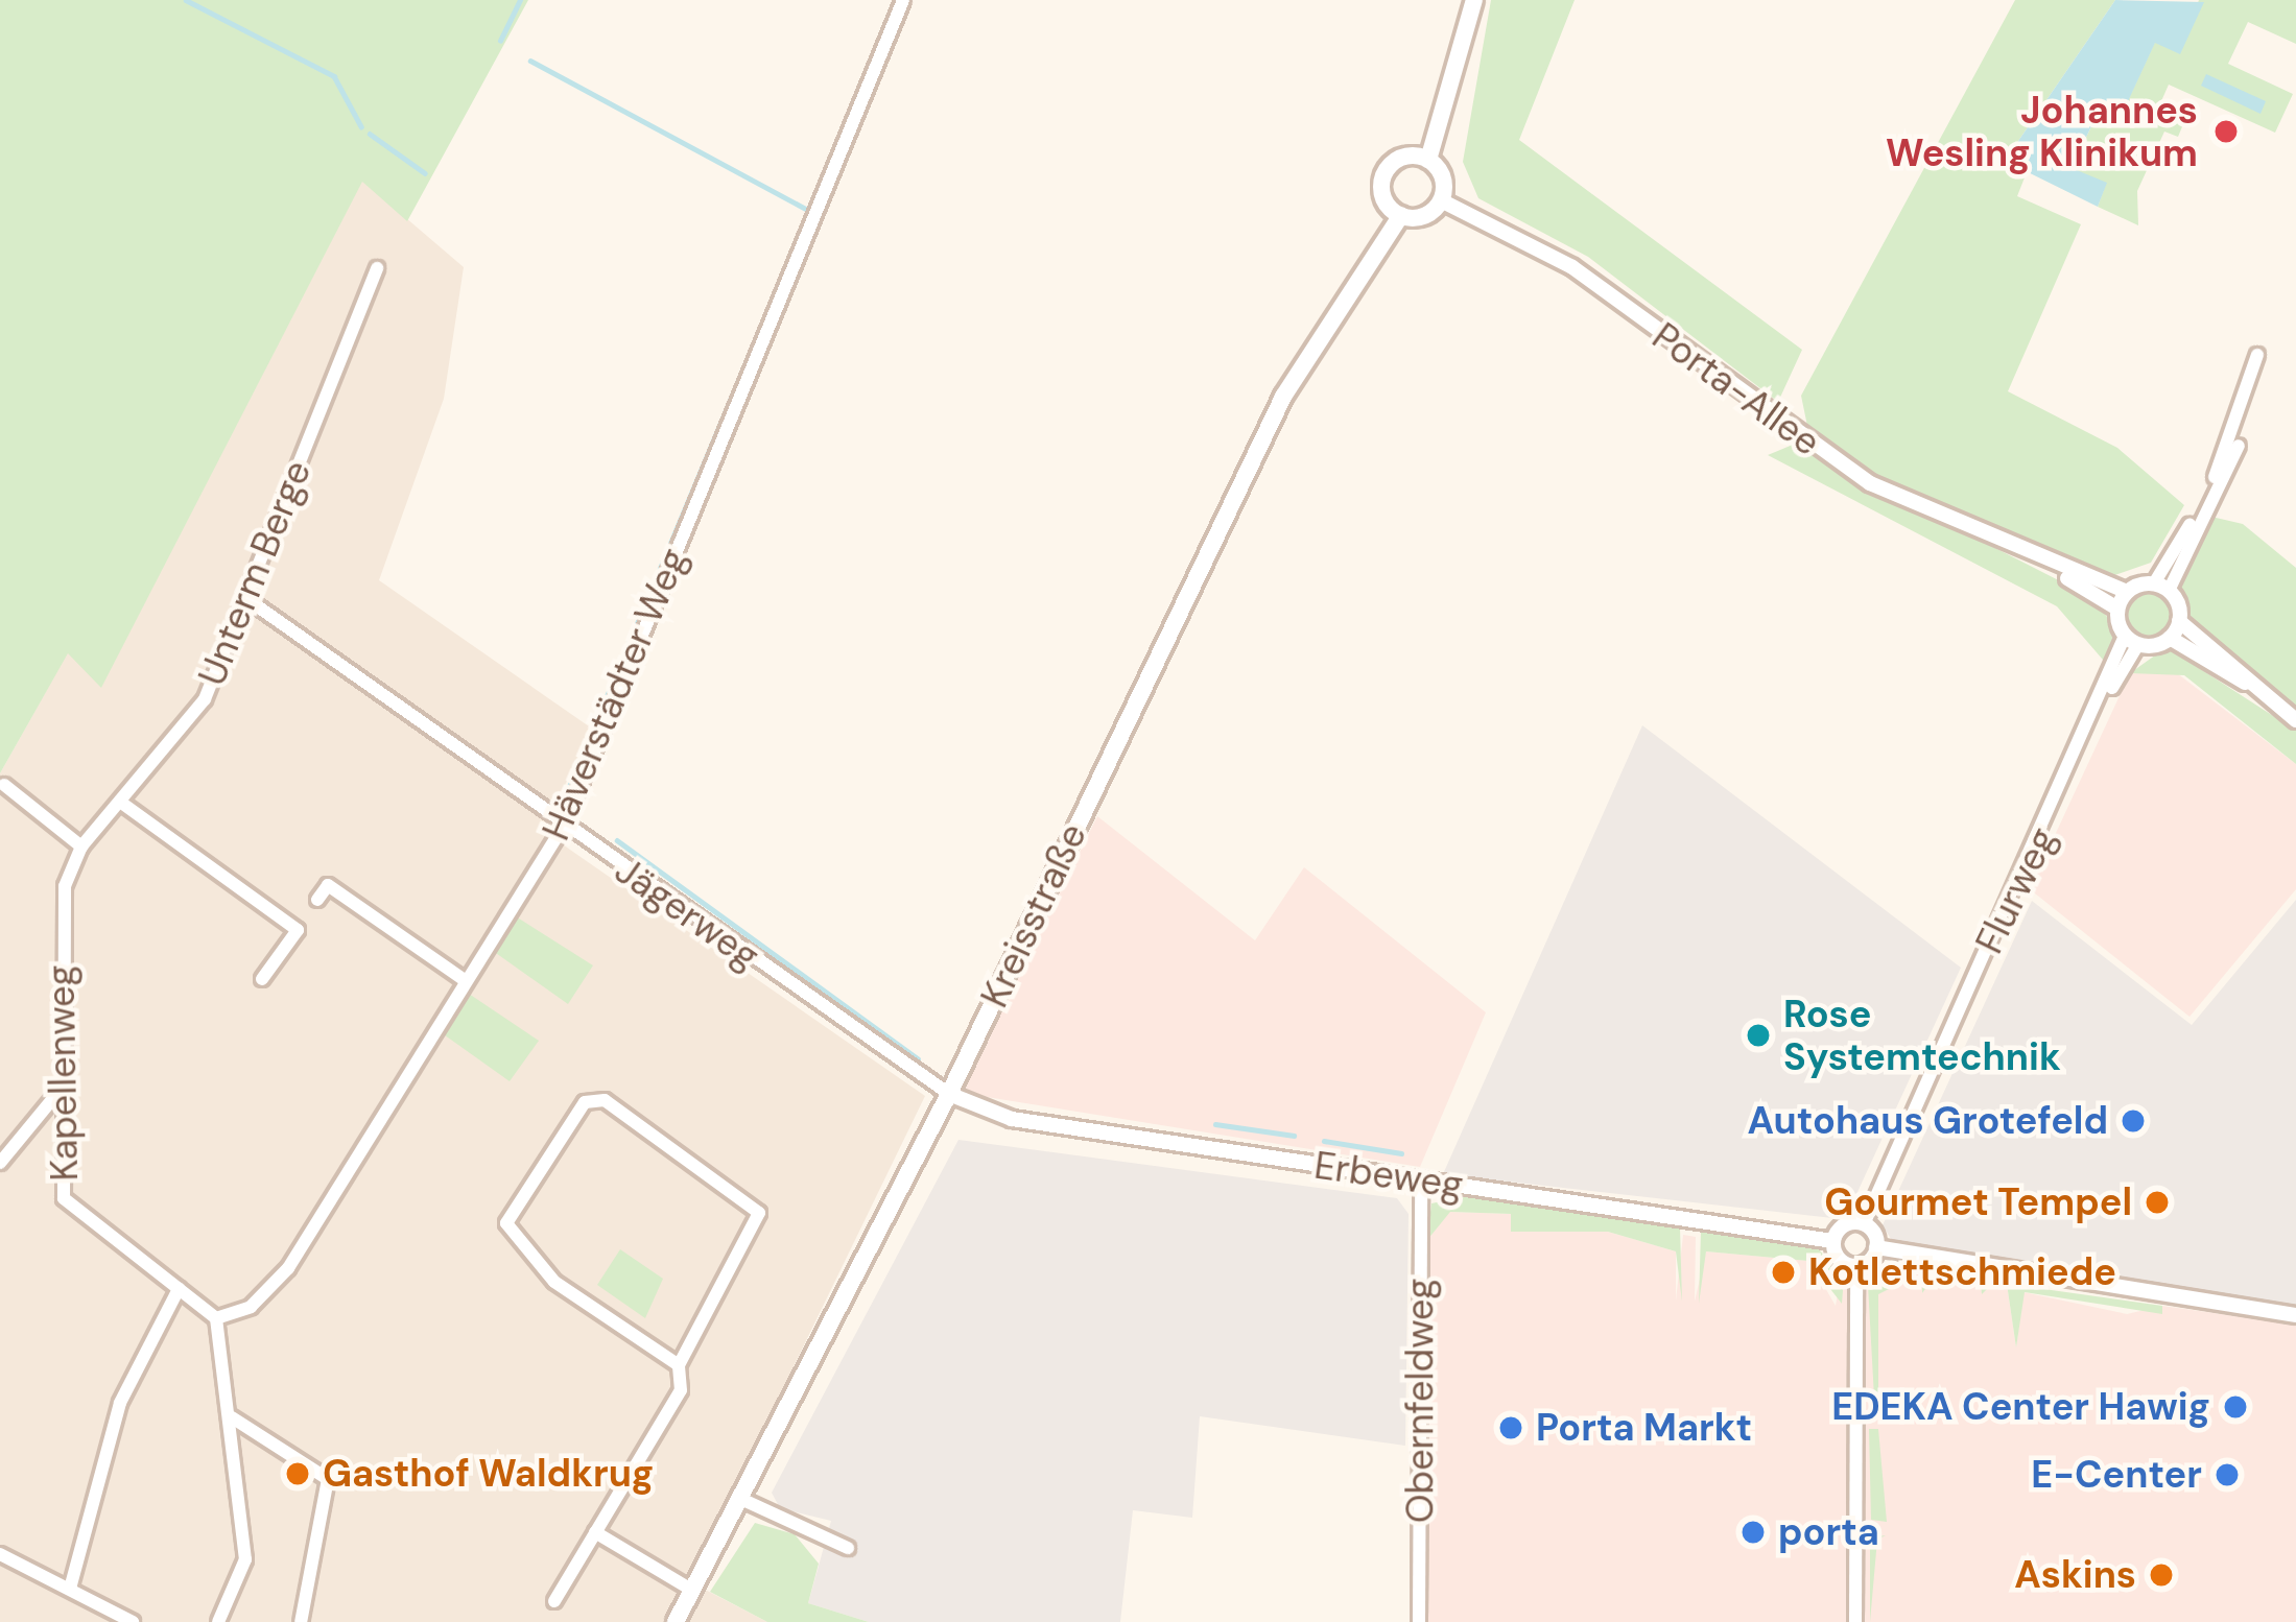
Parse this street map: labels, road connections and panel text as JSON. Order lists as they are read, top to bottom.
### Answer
{
  "streets": {
    "main road": ["Kreisstraße"],
    "street": [
      "Porta-Allee",
      "Unterm Berge",
      "Häverstädter Weg",
      "Flurweg",
      "Jägerweg",
      "Kapellenweg",
      "Erbeweg",
      "Obernfeldweg"
    ]
  },
  "crossings": [
    ["Porta-Allee", "Flurweg"],
    ["Porta-Allee", "Kreisstraße"],
    ["Unterm Berge", "Jägerweg"],
    ["Unterm Berge", "Kapellenweg"],
    ["Häverstädter Weg", "Jägerweg"],
    ["Häverstädter Weg", "Kapellenweg"],
    ["Jägerweg", "Kreisstraße"],
    ["Jägerweg", "Erbeweg"],
    ["Kreisstraße", "Erbeweg"],
    ["Erbeweg", "Obernfeldweg"]
  ],
  "places": [
    "Johannes Wesling Klinikum",
    "Rose Systemtechnik",
    "Autohaus Grotefeld",
    "Gourmet Tempel",
    "Kotlettschmiede",
    "EDEKA Center Hawig",
    "Porta Markt",
    "Gasthof Waldkrug",
    "E-Center",
    "porta",
    "Askins"
  ]
}
